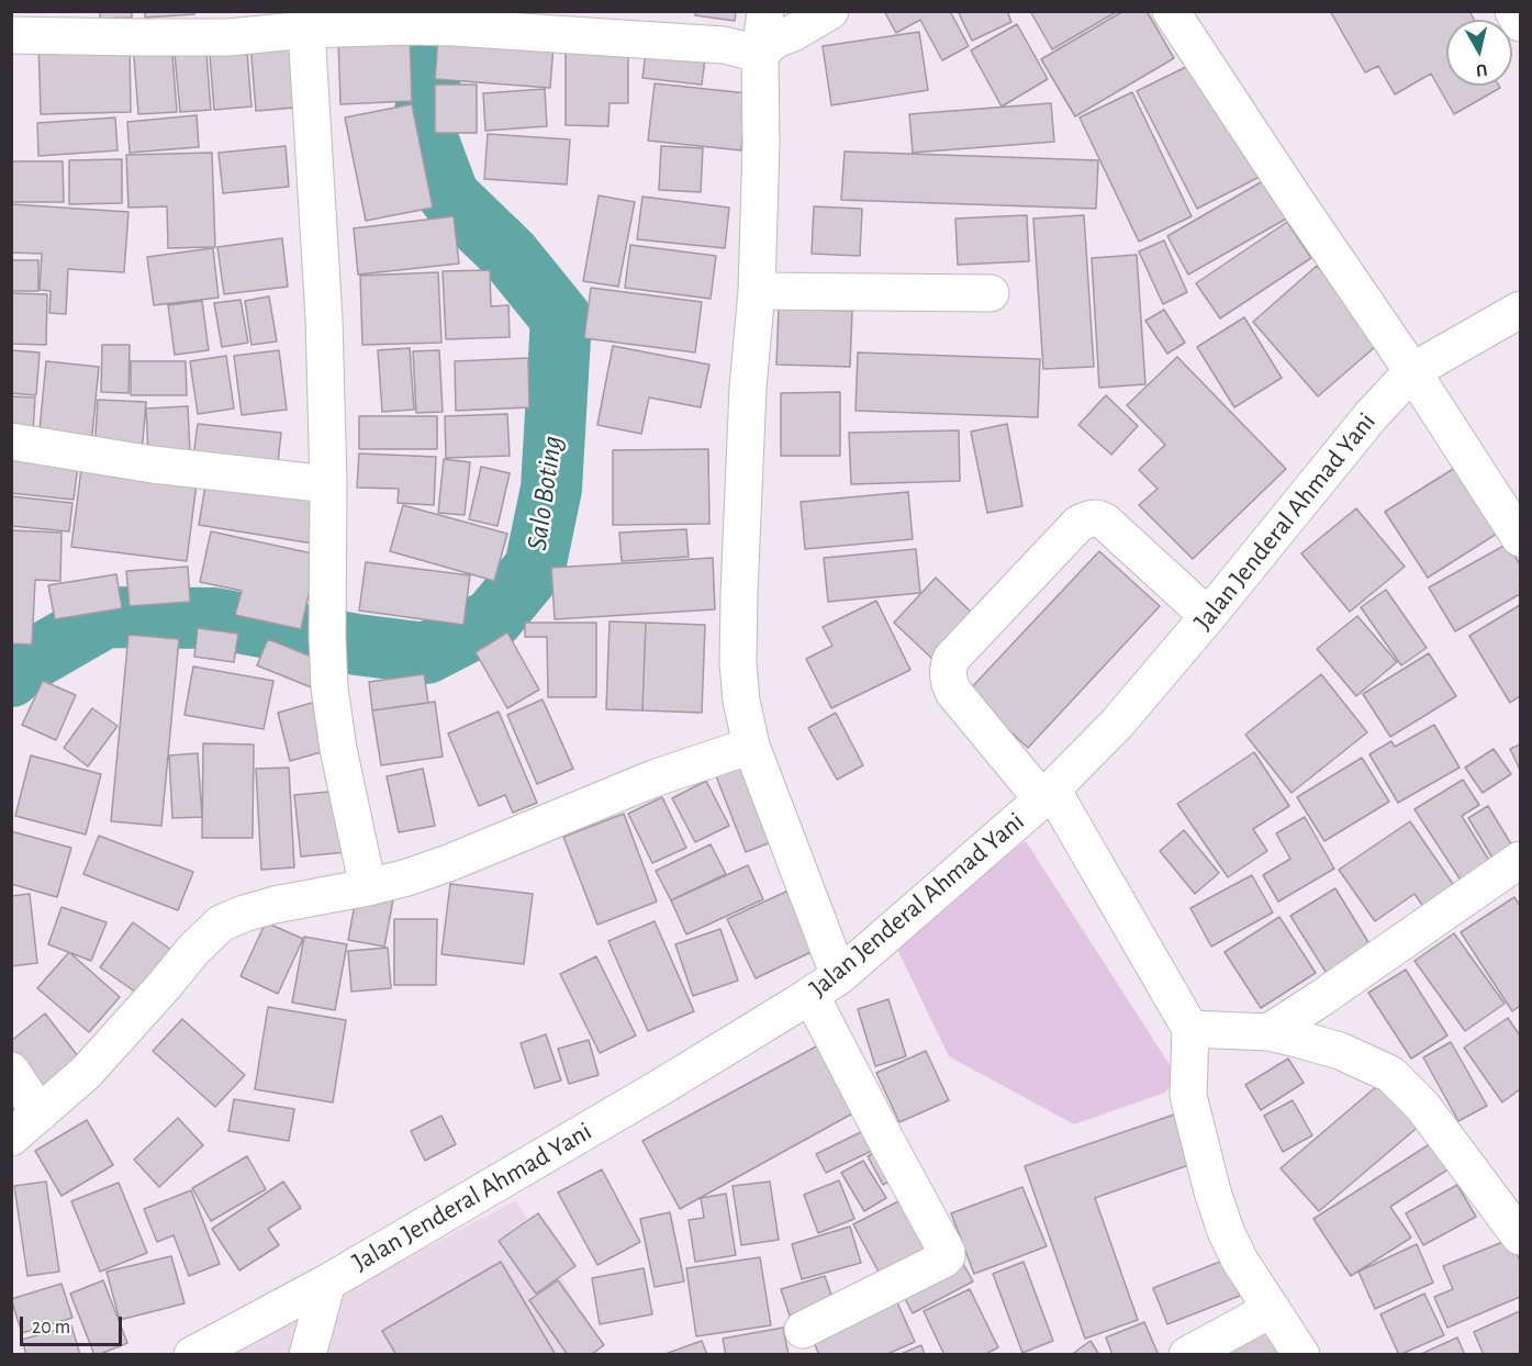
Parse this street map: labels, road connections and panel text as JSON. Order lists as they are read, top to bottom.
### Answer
{
  "streets": {
    "street": ["Jalan Jenderal Ahmad Yani"]
  },
  "water": ["Salo Boting"],
  "scale_bar": "20 m",
  "north": "bottom"
}
